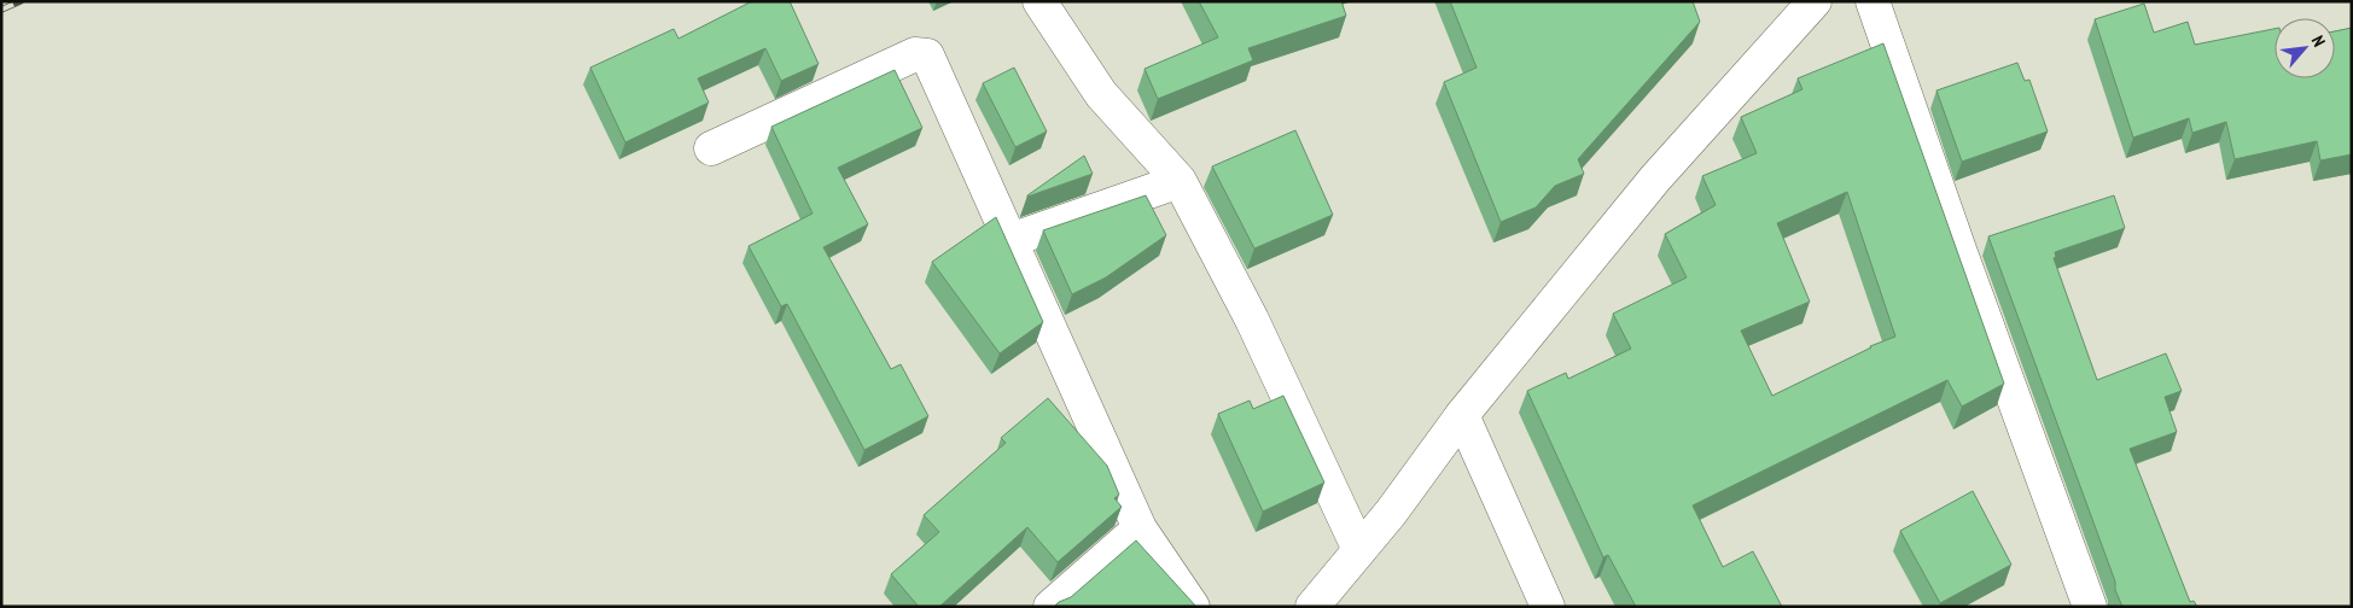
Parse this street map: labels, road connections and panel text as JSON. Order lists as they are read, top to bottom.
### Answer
{
  "north": "top right"
}
